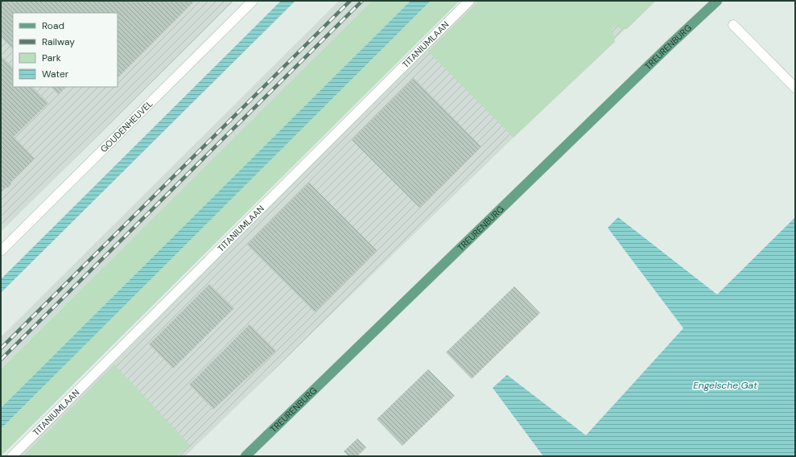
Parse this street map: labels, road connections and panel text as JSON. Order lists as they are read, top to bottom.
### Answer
{
  "streets": {
    "main road": ["TREURENBURG"],
    "street": ["TITANIUMLAAN", "GOUDENHEUVEL"]
  },
  "water": ["Engelsche Gat"],
  "legend": [
    "Road",
    "Railway",
    "Park",
    "Water"
  ]
}
